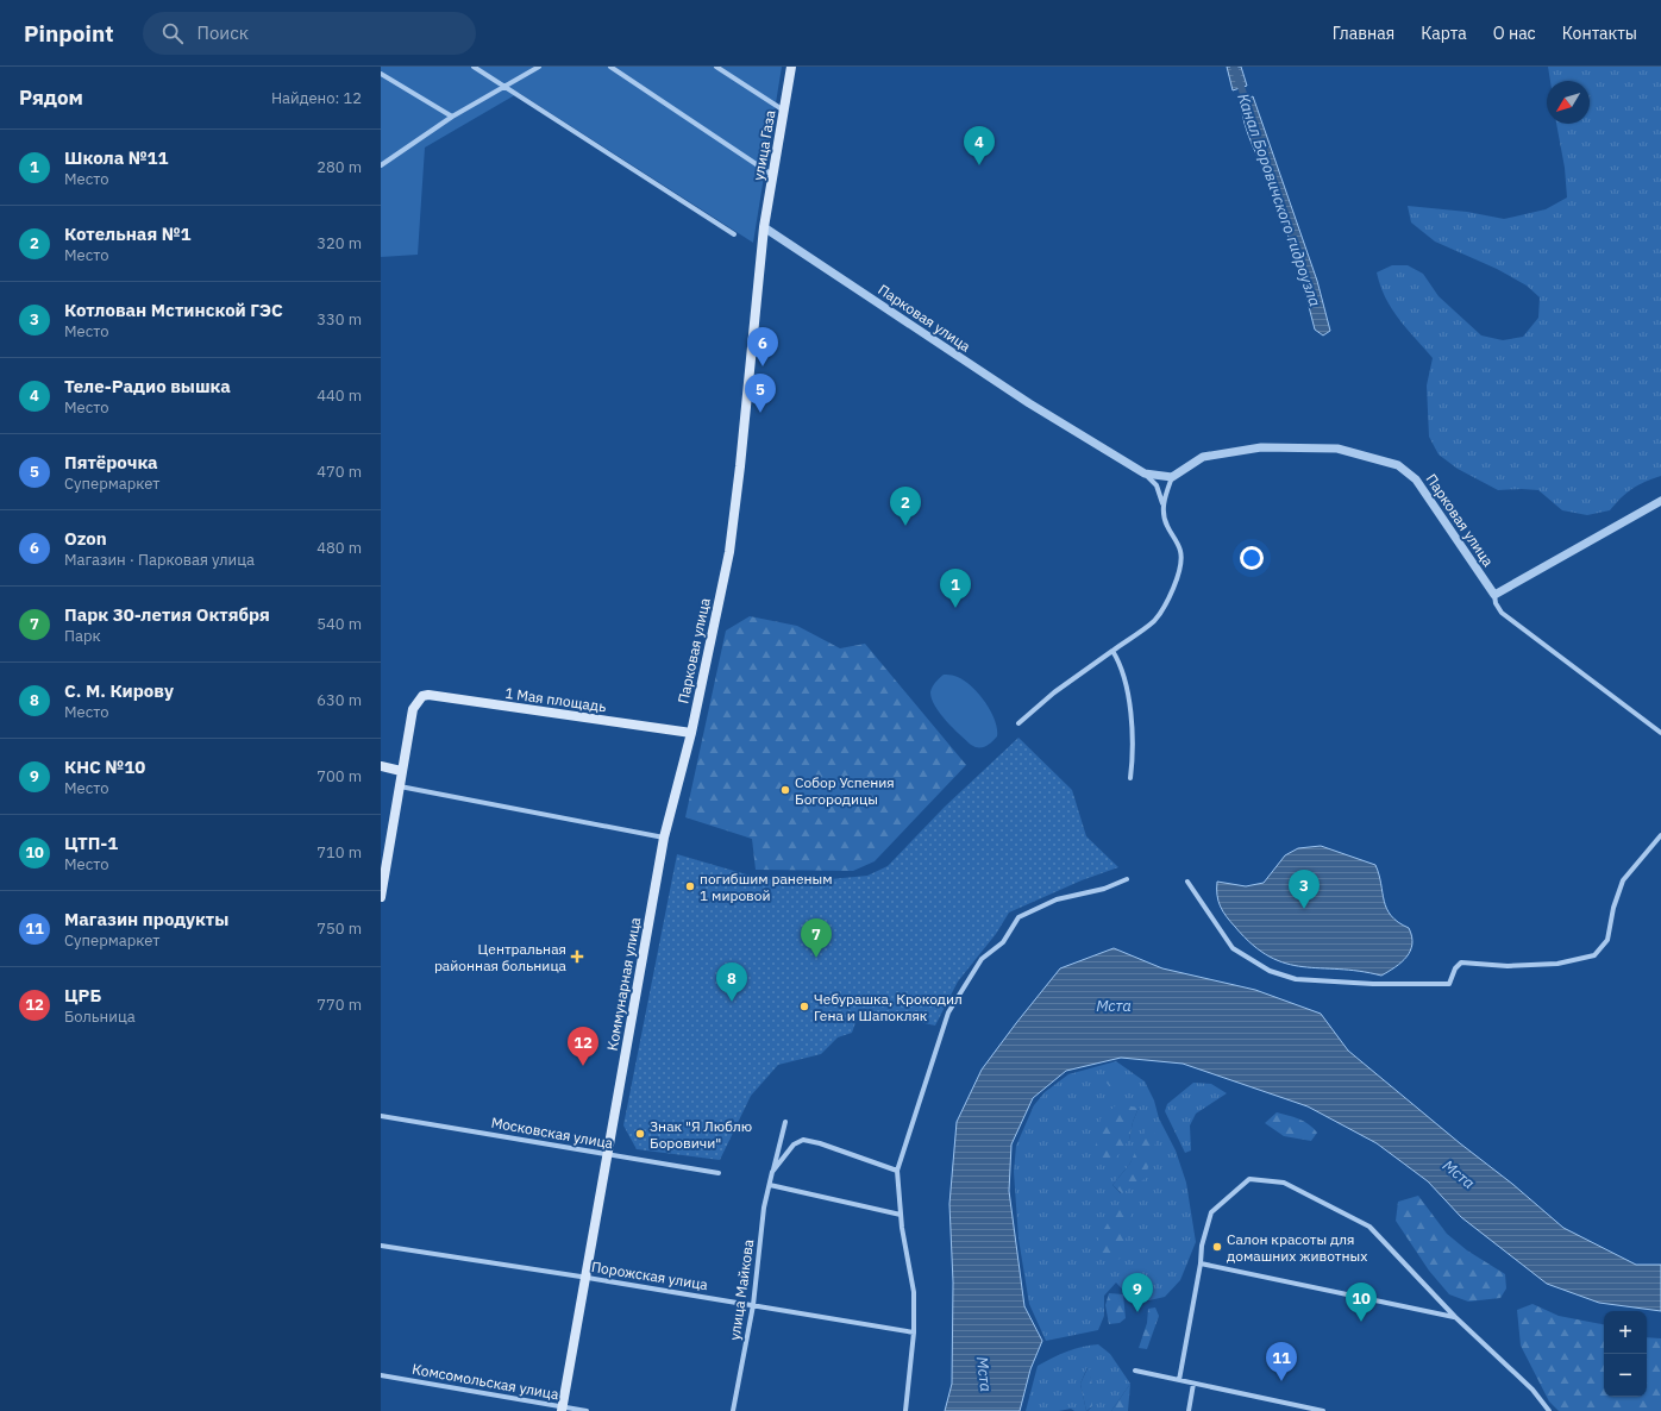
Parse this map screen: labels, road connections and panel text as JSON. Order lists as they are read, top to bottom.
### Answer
{
  "streets": {
    "main road": [
      "улица Газа",
      "Парковая улица",
      "1 Мая площадь",
      "Коммунарная улица"
    ],
    "street": [
      "Московская улица",
      "Порожская улица",
      "улица Майкова",
      "Комсомольская улица"
    ]
  },
  "crossings": [
    ["улица Газа", "Парковая улица"],
    ["Парковая улица", "1 Мая площадь"],
    ["Парковая улица", "Коммунарная улица"],
    ["1 Мая площадь", "Коммунарная улица"],
    ["Коммунарная улица", "Московская улица"],
    ["Коммунарная улица", "Порожская улица"],
    ["Коммунарная улица", "Комсомольская улица"],
    ["Порожская улица", "улица Майкова"]
  ],
  "water": ["Канал Боровичского гидроузла", "Мста"],
  "places": {
    "other": [
      "Собор Успения Богородицы",
      "погибшим раненым 1 мировой",
      "Чебурашка, Крокодил Гена и Шапокляк",
      "Знак \"Я Люблю Боровичи\"",
      "Салон красоты для домашних животных"
    ],
    "health": ["Центральная районная больница"]
  },
  "north": "bottom left",
  "page": {
    "header": "Pinpoint",
    "search": "Поиск",
    "nav": [
      "Главная",
      "Карта",
      "О нас",
      "Контакты"
    ],
    "heading": ["Рядом", "Найдено: 12"],
    "pins": [
      "4",
      "6",
      "5",
      "2",
      "1",
      "3",
      "7",
      "8",
      "12",
      "9",
      "10",
      "11"
    ],
    "list": [
      {
        "mark": "1",
        "name": "Школа №11",
        "note": "Место",
        "value": "280 m"
      },
      {
        "mark": "2",
        "name": "Котельная №1",
        "note": "Место",
        "value": "320 m"
      },
      {
        "mark": "3",
        "name": "Котлован Мстинской ГЭС",
        "note": "Место",
        "value": "330 m"
      },
      {
        "mark": "4",
        "name": "Теле-Радио вышка",
        "note": "Место",
        "value": "440 m"
      },
      {
        "mark": "5",
        "name": "Пятёрочка",
        "note": "Супермаркет",
        "value": "470 m"
      },
      {
        "mark": "6",
        "name": "Ozon",
        "note": "Магазин · Парковая улица",
        "value": "480 m"
      },
      {
        "mark": "7",
        "name": "Парк 30-летия Октября",
        "note": "Парк",
        "value": "540 m"
      },
      {
        "mark": "8",
        "name": "С. М. Кирову",
        "note": "Место",
        "value": "630 m"
      },
      {
        "mark": "9",
        "name": "КНС №10",
        "note": "Место",
        "value": "700 m"
      },
      {
        "mark": "10",
        "name": "ЦТП-1",
        "note": "Место",
        "value": "710 m"
      },
      {
        "mark": "11",
        "name": "Магазин продукты",
        "note": "Супермаркет",
        "value": "750 m"
      },
      {
        "mark": "12",
        "name": "ЦРБ",
        "note": "Больница",
        "value": "770 m"
      }
    ],
    "map_buttons": ["+", "−"]
  }
}
